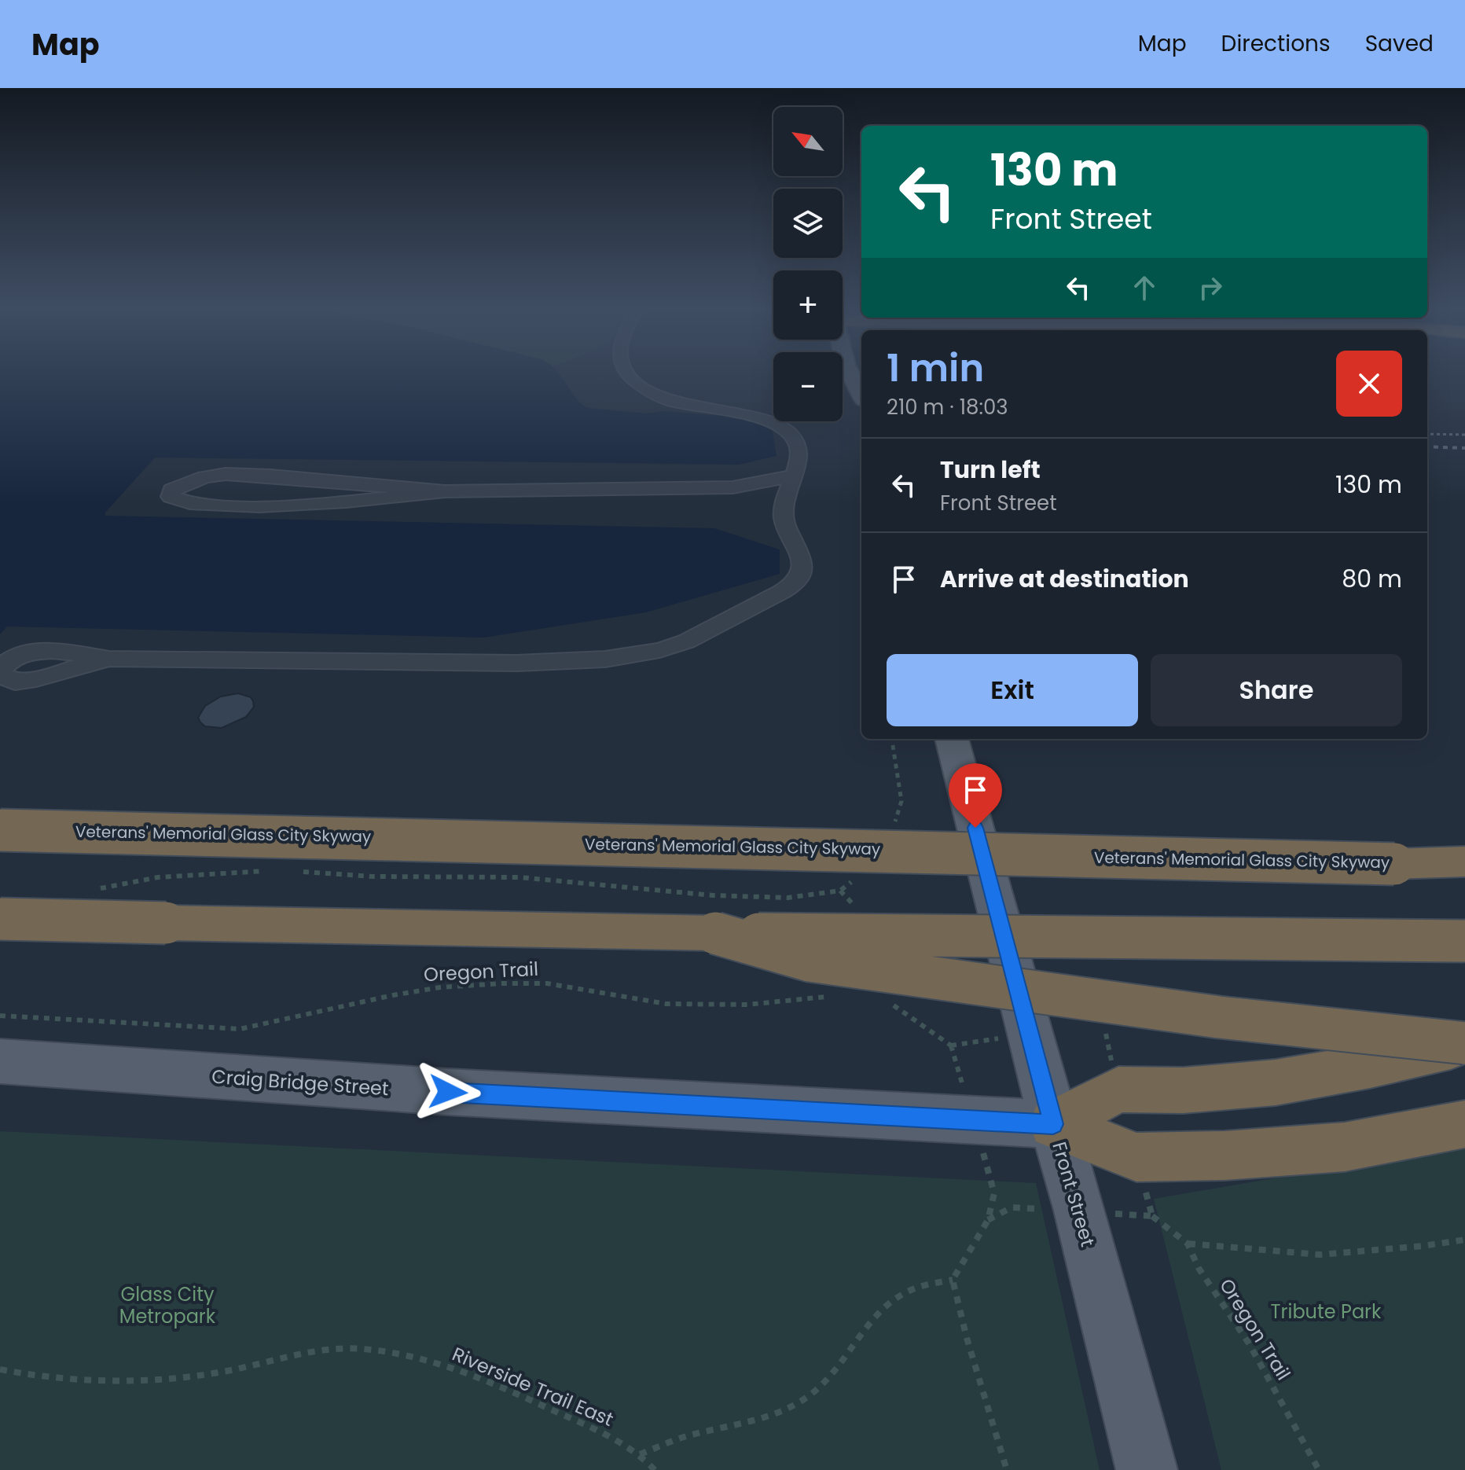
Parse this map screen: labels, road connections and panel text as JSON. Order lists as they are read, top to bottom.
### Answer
{
  "streets": {
    "highway": ["Veterans' Memorial Glass City Skyway"],
    "main road": ["Craig Bridge Street", "Front Street"],
    "path": ["Oregon Trail", "Riverside Trail East"]
  },
  "crossings": [
    ["Craig Bridge Street", "Front Street"]
  ],
  "parks": ["Glass City Metropark", "Tribute Park"],
  "north": "top left",
  "page": {
    "header": "Map",
    "nav": ["Map", "Directions", "Saved"],
    "map_buttons": ["+", "−"],
    "turn": ["130 m", "Front Street"],
    "heading": ["1 min", "210 m · 18:03"],
    "list": [
      {
        "name": "Turn left",
        "note": "Front Street",
        "value": "130 m"
      },
      {
        "name": "Arrive at destination",
        "value": "80 m"
      }
    ],
    "buttons": ["Exit", "Share"]
  }
}
